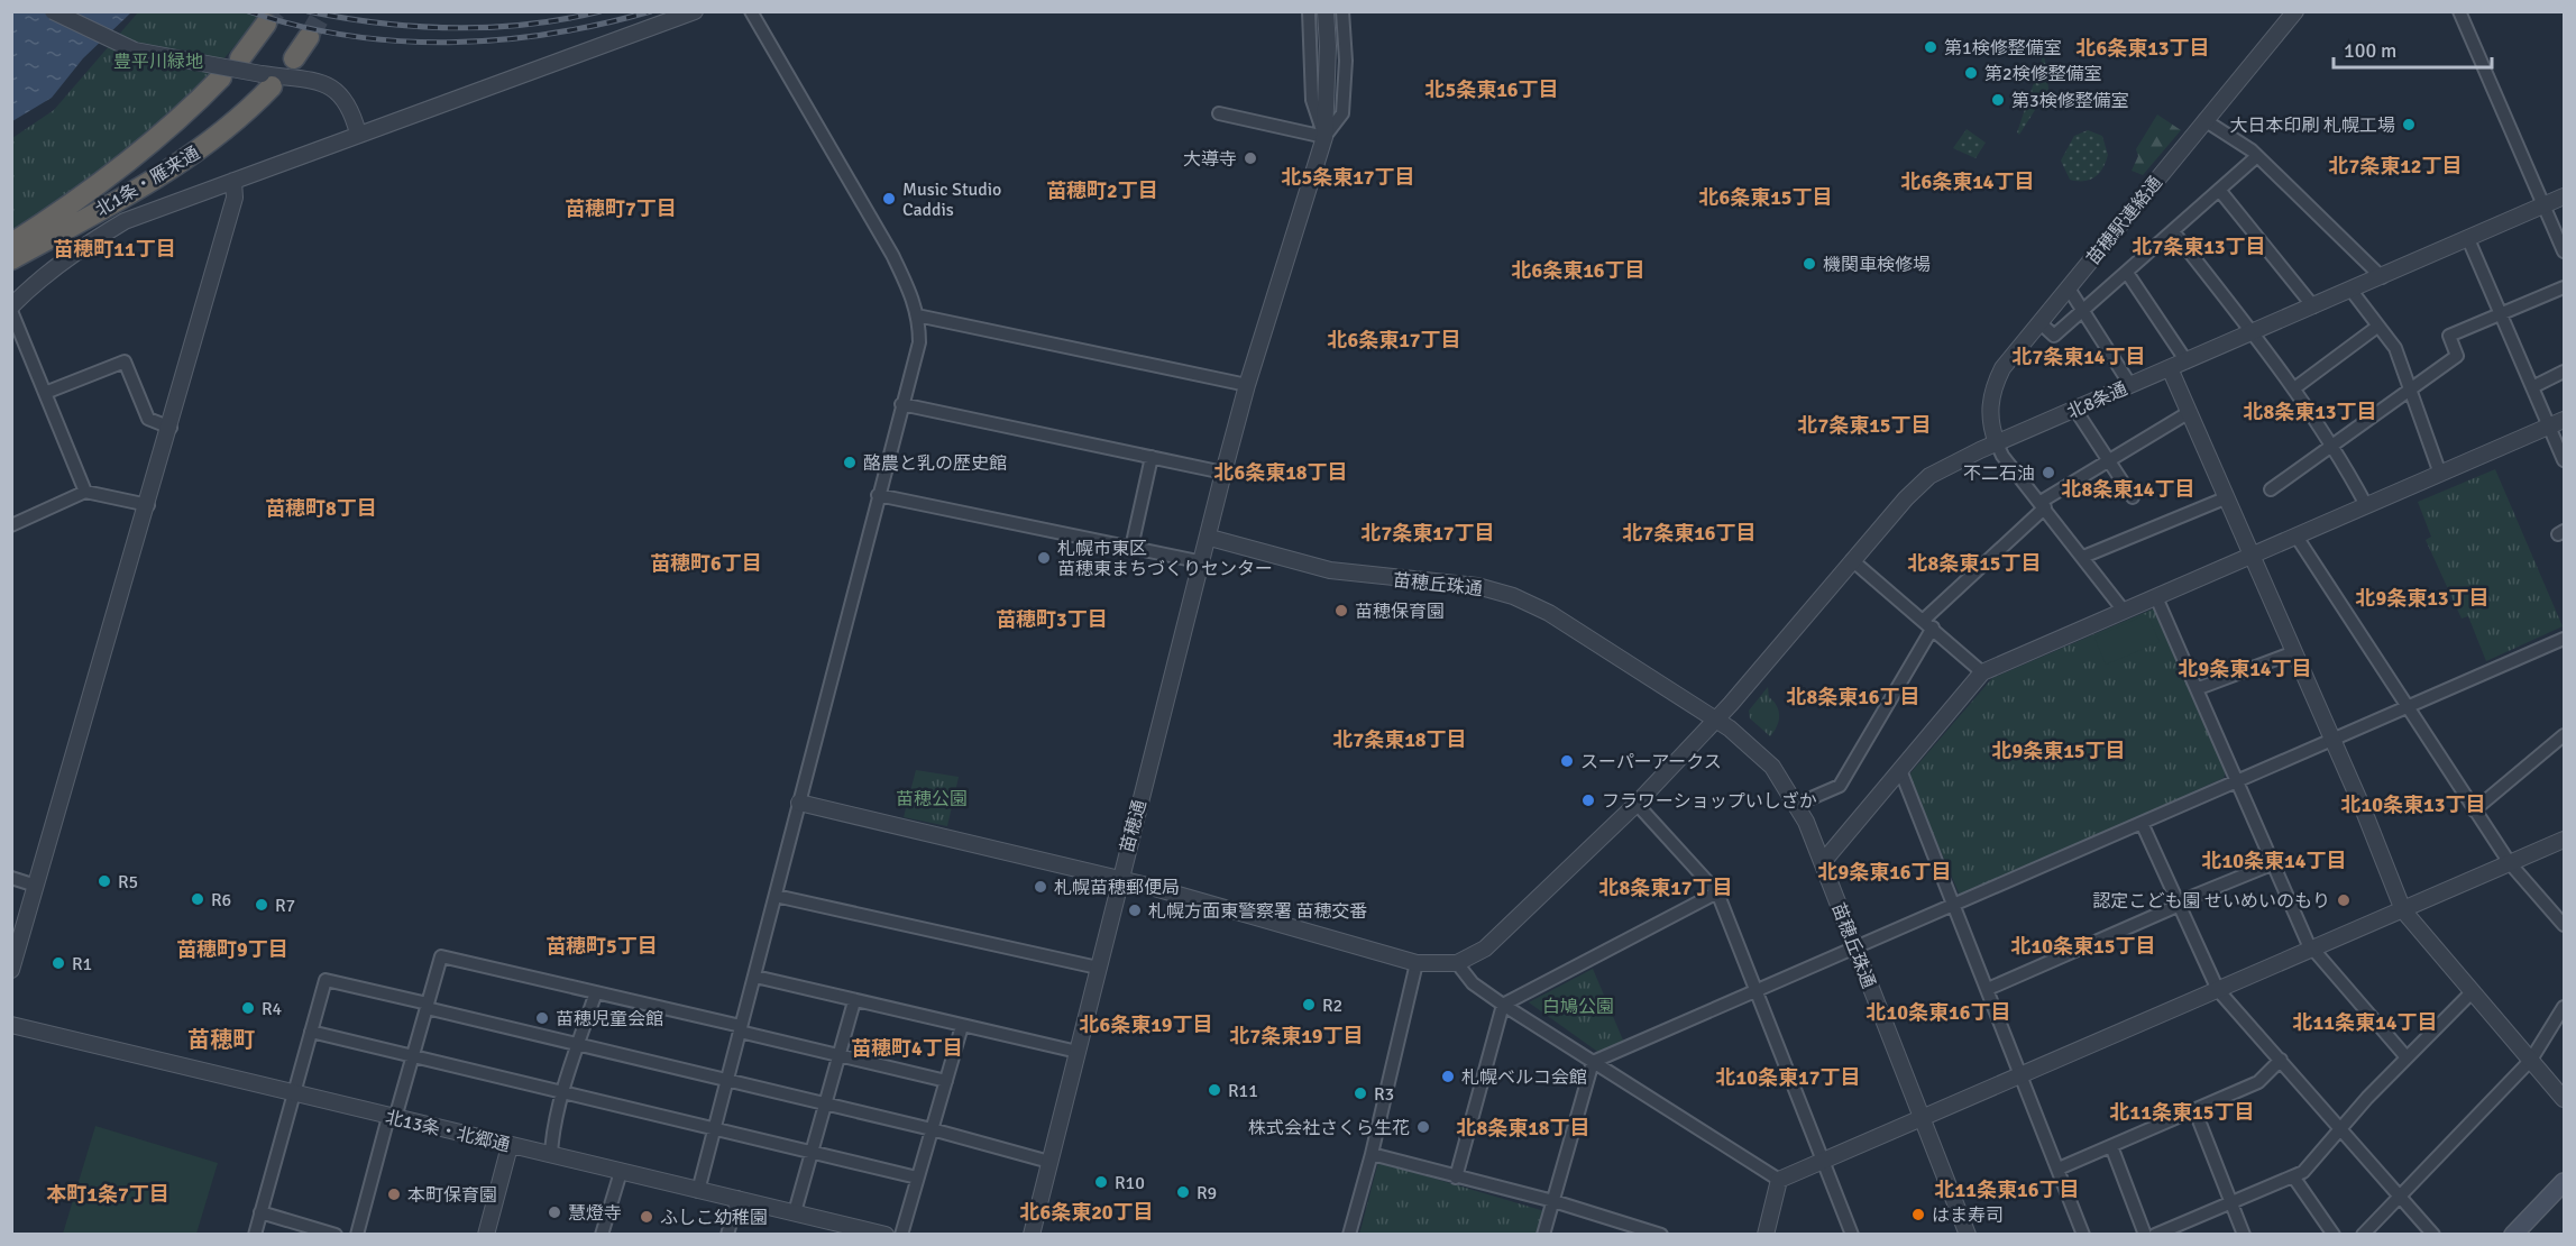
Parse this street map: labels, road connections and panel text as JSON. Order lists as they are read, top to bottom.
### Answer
{
  "streets": {
    "highway": ["北1条・雁来通"],
    "street": [
      "苗穂駅連絡通",
      "北8条通",
      "苗穂丘珠通",
      "苗穂通",
      "北13条・北郷通"
    ]
  },
  "crossings": [
    ["苗穂駅連絡通", "北8条通"],
    ["北8条通", "苗穂丘珠通"],
    ["苗穂丘珠通", "苗穂通"]
  ],
  "districts": [
    "北6条東13丁目",
    "北5条東16丁目",
    "北7条東12丁目",
    "北5条東17丁目",
    "北6条東14丁目",
    "苗穂町2丁目",
    "北6条東15丁目",
    "苗穂町7丁目",
    "北7条東13丁目",
    "苗穂町11丁目",
    "北6条東16丁目",
    "北6条東17丁目",
    "北7条東14丁目",
    "北8条東13丁目",
    "北7条東15丁目",
    "北6条東18丁目",
    "北8条東14丁目",
    "苗穂町8丁目",
    "北7条東17丁目",
    "北7条東16丁目",
    "苗穂町6丁目",
    "北8条東15丁目",
    "北9条東13丁目",
    "苗穂町3丁目",
    "北9条東14丁目",
    "北8条東16丁目",
    "北7条東18丁目",
    "北9条東15丁目",
    "北10条東13丁目",
    "北10条東14丁目",
    "北9条東16丁目",
    "北8条東17丁目",
    "苗穂町5丁目",
    "北10条東15丁目",
    "苗穂町9丁目",
    "北10条東16丁目",
    "北11条東14丁目",
    "北6条東19丁目",
    "北7条東19丁目",
    "苗穂町",
    "苗穂町4丁目",
    "北10条東17丁目",
    "北11条東15丁目",
    "北8条東18丁目",
    "北11条東16丁目",
    "本町1条7丁目",
    "北6条東20丁目"
  ],
  "parks": ["豊平川緑地", "苗穂公園", "白鳩公園"],
  "places": [
    "第1検修整備室",
    "第2検修整備室",
    "第3検修整備室",
    "大日本印刷 札幌工場",
    "大導寺",
    "Music Studio Caddis",
    "機関車検修場",
    "酪農と乳の歴史館",
    "不二石油",
    "札幌市東区 苗穂東まちづくりセンター",
    "苗穂保育園",
    "スーパーアークス",
    "フラワーショップいしざか",
    "R5",
    "札幌苗穂郵便局",
    "R6",
    "認定こども園 せいめいのもり",
    "R7",
    "札幌方面東警察署 苗穂交番",
    "R1",
    "R2",
    "R4",
    "苗穂児童会館",
    "札幌ベルコ会館",
    "R11",
    "R3",
    "株式会社さくら生花",
    "R10",
    "R9",
    "本町保育園",
    "慧燈寺",
    "はま寿司",
    "ふしこ幼稚園"
  ],
  "scale_bar": "100 m"
}
